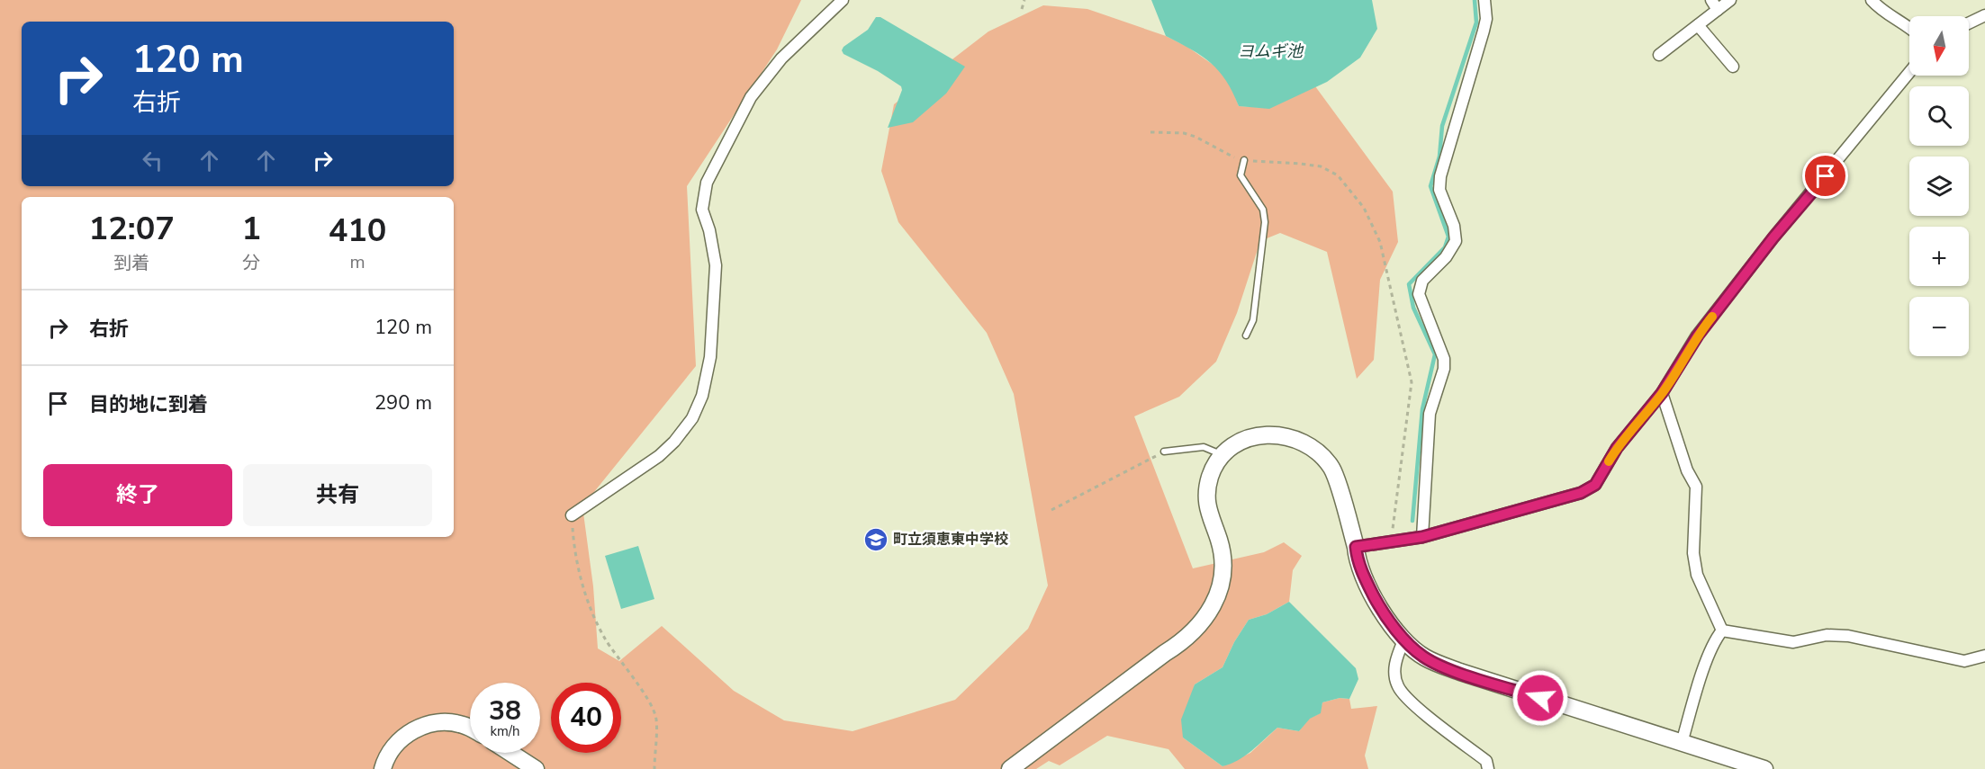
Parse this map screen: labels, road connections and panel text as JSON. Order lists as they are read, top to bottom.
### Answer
{
  "water": ["ヨムギ池"],
  "places": {
    "school or university": ["町立須恵東中学校"]
  },
  "north": "bottom",
  "page": {
    "map_buttons": ["+", "−"],
    "turn": ["120 m", "右折"],
    "eta": [
      "12:07",
      "到着",
      "1",
      "分",
      "410",
      "m"
    ],
    "list": [
      {
        "name": "右折",
        "value": "120 m"
      },
      {
        "name": "目的地に到着",
        "value": "290 m"
      }
    ],
    "buttons": ["終了", "共有"],
    "speed": "38 km/h",
    "limit": "40"
  }
}
